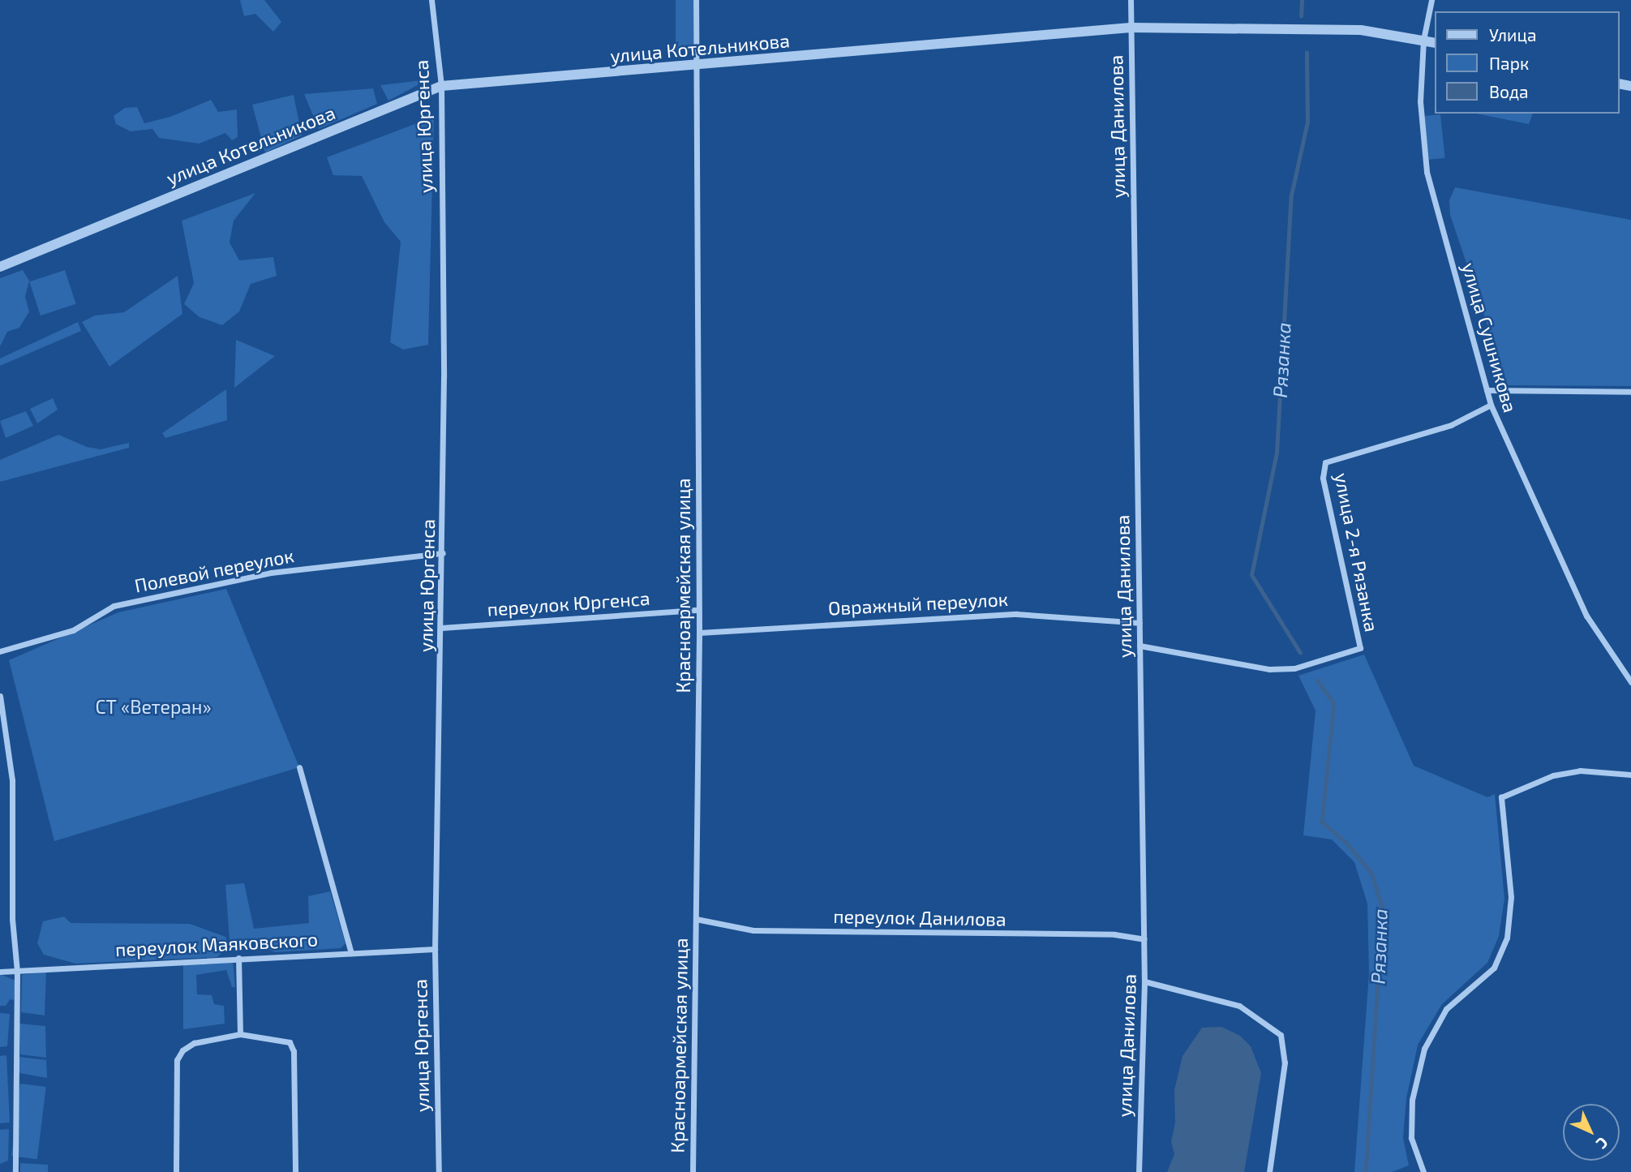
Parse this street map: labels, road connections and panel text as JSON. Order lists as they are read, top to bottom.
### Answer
{
  "streets": {
    "street": [
      "улица Котельникова",
      "улица Юргенса",
      "улица Данилова",
      "улица Сушникова",
      "улица 2-я Рязанка",
      "Полевой переулок",
      "Красноармейская улица",
      "переулок Юргенса",
      "Овражный переулок",
      "переулок Данилова",
      "переулок Маяковского"
    ]
  },
  "crossings": [
    ["улица Котельникова", "улица Юргенса"],
    ["улица Котельникова", "улица Данилова"],
    ["улица Котельникова", "улица Сушникова"],
    ["улица Котельникова", "Красноармейская улица"],
    ["улица Юргенса", "Полевой переулок"],
    ["улица Юргенса", "переулок Юргенса"],
    ["улица Юргенса", "переулок Маяковского"],
    ["улица Данилова", "улица 2-я Рязанка"],
    ["улица Данилова", "Овражный переулок"],
    ["улица Данилова", "переулок Данилова"],
    ["улица Сушникова", "улица 2-я Рязанка"],
    ["Красноармейская улица", "переулок Юргенса"],
    ["Красноармейская улица", "Овражный переулок"],
    ["Красноармейская улица", "переулок Данилова"]
  ],
  "water": ["Рязанка"],
  "parks": ["СТ «Ветеран»"],
  "legend": ["Улица", "Парк", "Вода"],
  "north": "bottom right"
}
